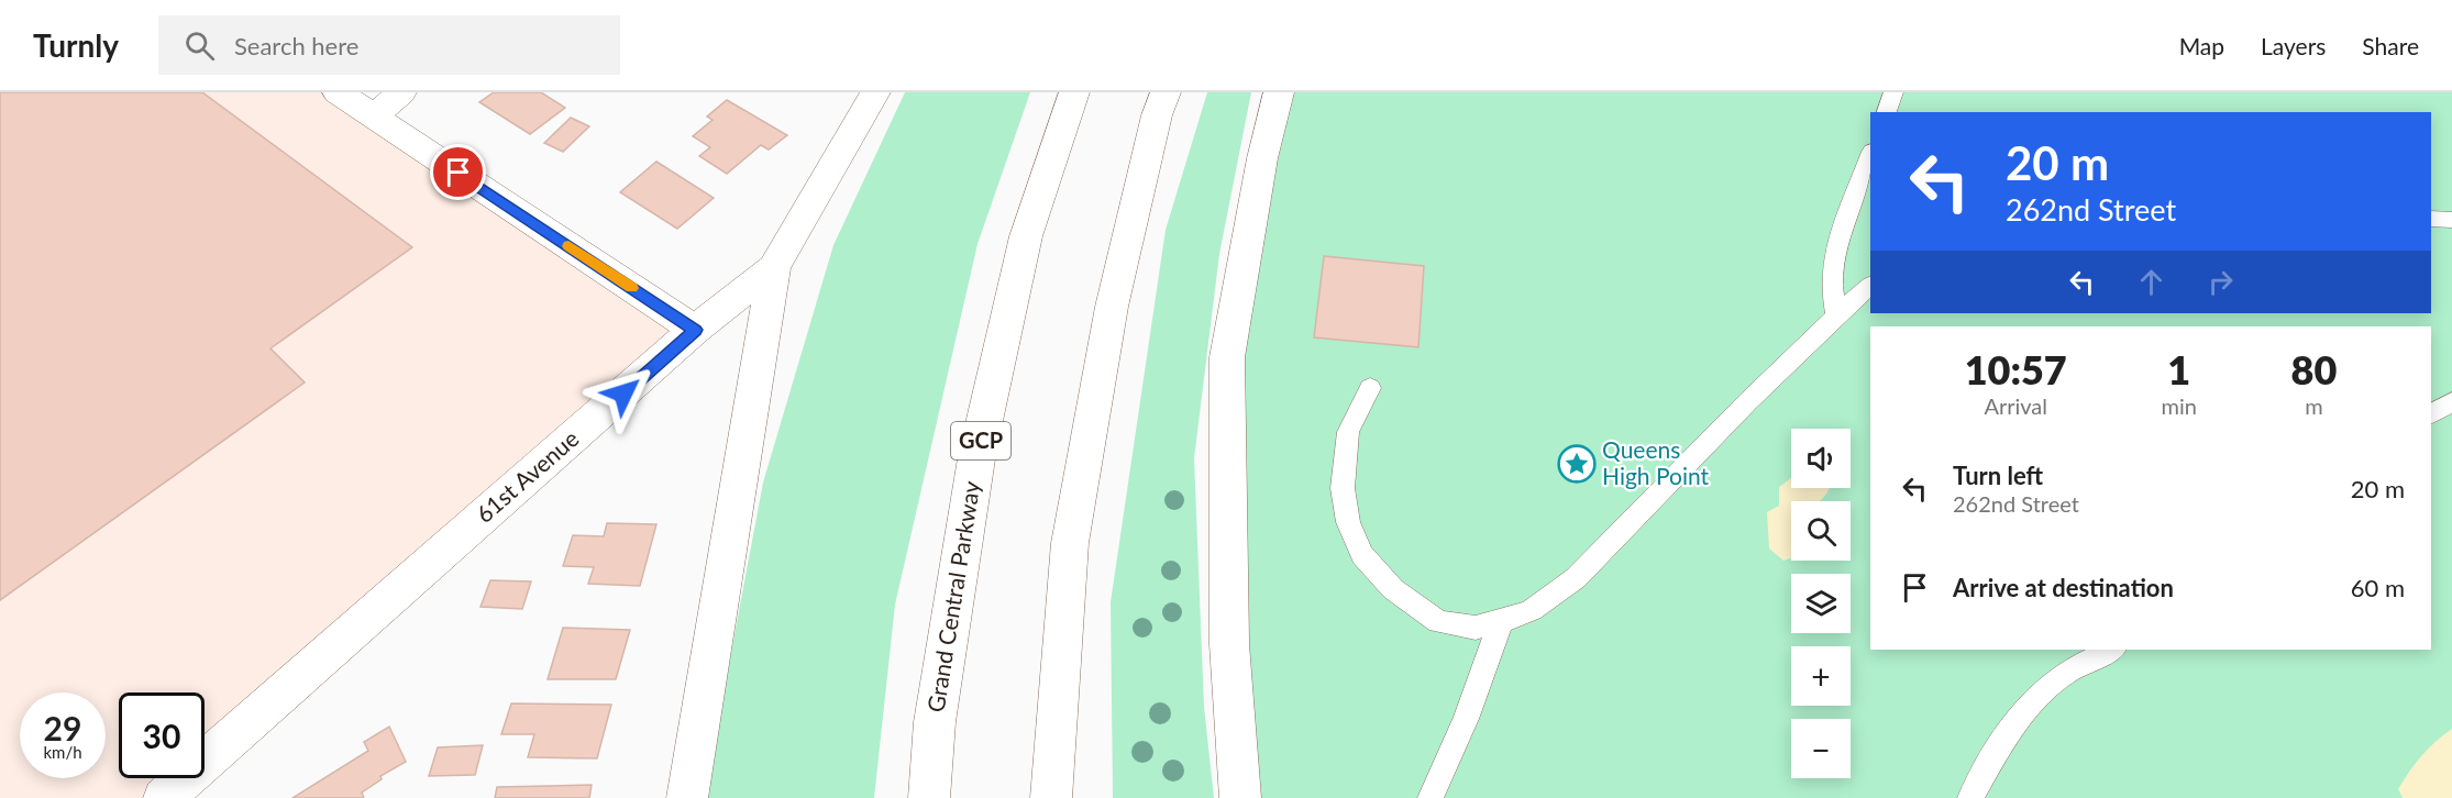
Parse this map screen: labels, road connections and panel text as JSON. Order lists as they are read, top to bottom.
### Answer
{
  "streets": {
    "main road": ["GCP", "61st Avenue", "Grand Central Parkway"]
  },
  "places": {
    "place": ["Queens High Point"]
  },
  "page": {
    "header": "Turnly",
    "search": "Search here",
    "nav": ["Map", "Layers", "Share"],
    "turn": ["20 m", "262nd Street"],
    "eta": [
      "10:57",
      "Arrival",
      "1",
      "min",
      "80",
      "m"
    ],
    "map_buttons": ["+", "−"],
    "list": [
      {
        "name": "Turn left",
        "note": "262nd Street",
        "value": "20 m"
      },
      {
        "name": "Arrive at destination",
        "value": "60 m"
      }
    ],
    "speed": "29 km/h",
    "limit": "30"
  }
}
